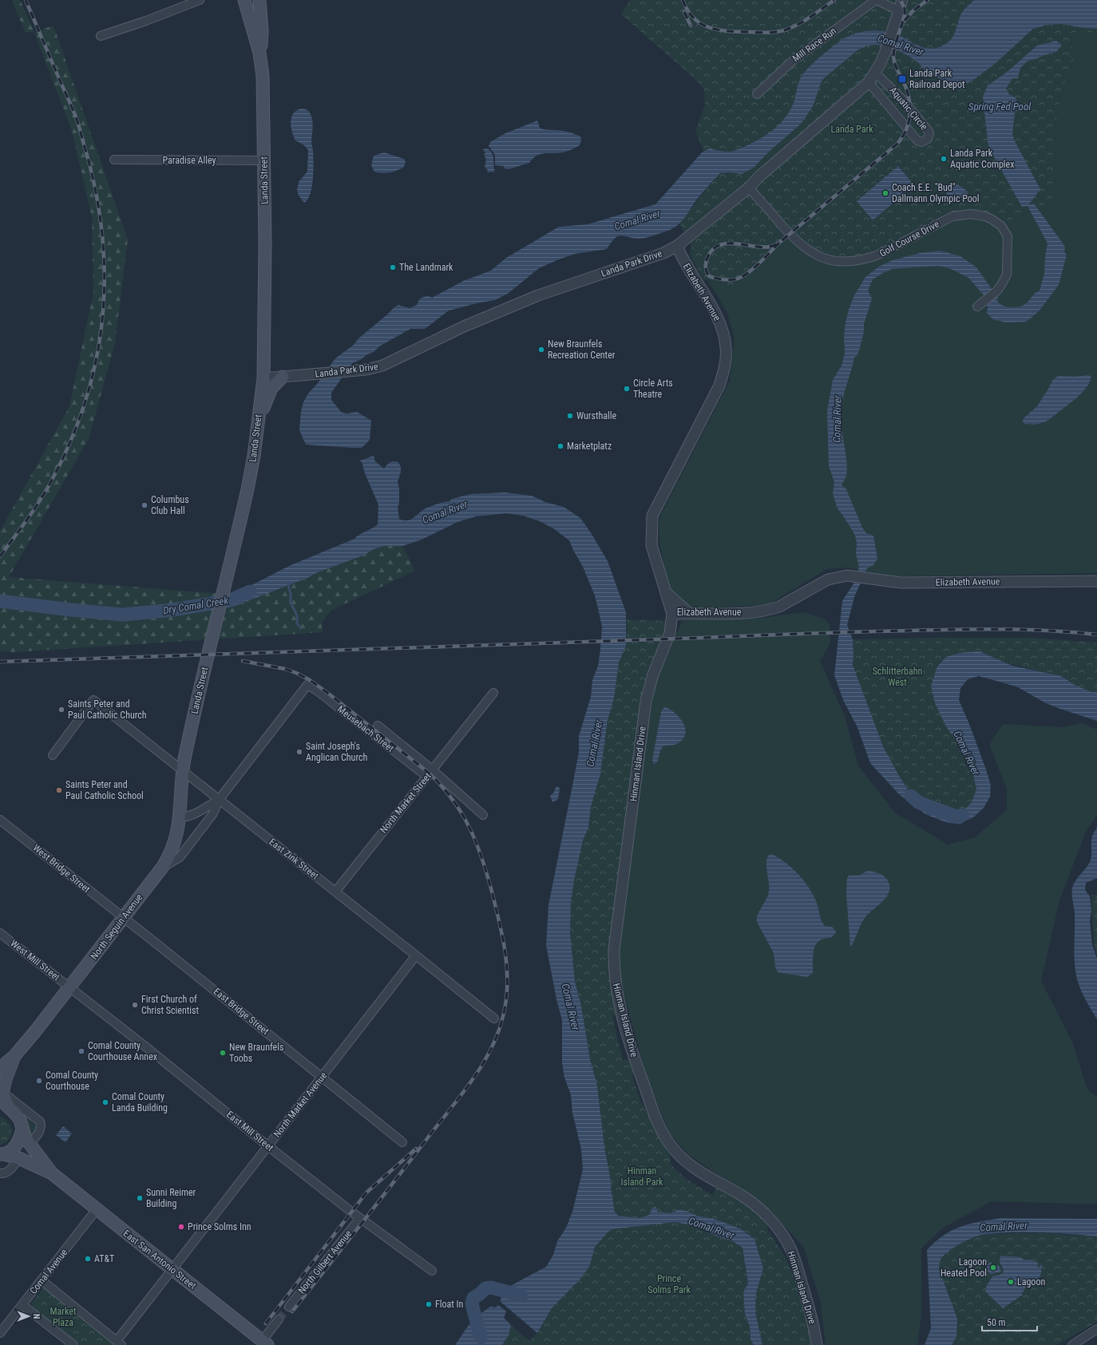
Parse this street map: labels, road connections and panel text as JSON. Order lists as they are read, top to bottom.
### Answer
{
  "streets": {
    "main road": ["Landa Street", "North Seguin Avenue", "East San Antonio Street"],
    "street": [
      "Mill Race Run",
      "Aquatic Circle",
      "Paradise Alley",
      "Golf Course Drive",
      "Landa Park Drive",
      "Elizabeth Avenue",
      "Meusebach Street",
      "Hinman Island Drive",
      "North Market Street",
      "East Zink Street",
      "West Bridge Street",
      "West Mill Street",
      "East Bridge Street",
      "North Market Avenue",
      "East Mill Street",
      "North Gilbert Avenue",
      "Comal Avenue"
    ]
  },
  "crossings": [
    ["Aquatic Circle", "Landa Park Drive"],
    ["Paradise Alley", "Landa Street"],
    ["Landa Street", "Landa Park Drive"],
    ["Landa Street", "East Zink Street"],
    ["Landa Street", "North Seguin Avenue"],
    ["Golf Course Drive", "Landa Park Drive"],
    ["Landa Park Drive", "Elizabeth Avenue"],
    ["Elizabeth Avenue", "Hinman Island Drive"],
    ["Meusebach Street", "North Market Street"],
    ["Meusebach Street", "North Seguin Avenue"],
    ["North Market Street", "East Zink Street"],
    ["East Zink Street", "North Seguin Avenue"],
    ["East Zink Street", "North Market Avenue"],
    ["West Bridge Street", "North Seguin Avenue"],
    ["West Bridge Street", "East Bridge Street"],
    ["North Seguin Avenue", "West Mill Street"],
    ["North Seguin Avenue", "East Bridge Street"],
    ["North Seguin Avenue", "East Mill Street"],
    ["North Seguin Avenue", "East San Antonio Street"],
    ["West Mill Street", "East Mill Street"],
    ["East Bridge Street", "North Market Avenue"],
    ["North Market Avenue", "East Mill Street"],
    ["North Market Avenue", "East San Antonio Street"],
    ["East Mill Street", "North Gilbert Avenue"],
    ["East San Antonio Street", "Comal Avenue"]
  ],
  "water": ["Comal River", "Spring Fed Pool", "Dry Comal Creek"],
  "parks": [
    "Landa Park",
    "Schlitterbahn West",
    "Hinman Island Park",
    "Prince Solms Park",
    "Market Plaza"
  ],
  "places": {
    "transit": ["Landa Park Railroad Depot"],
    "other": [
      "Landa Park Aquatic Complex",
      "Coach E.E. \"Bud\" Dallmann Olympic Pool",
      "The Landmark",
      "New Braunfels Recreation Center",
      "Circle Arts Theatre",
      "Wursthalle",
      "Marketplatz",
      "Columbus Club Hall",
      "Saints Peter and Paul Catholic Church",
      "Saint Joseph's Anglican Church",
      "Saints Peter and Paul Catholic School",
      "First Church of Christ Scientist",
      "Comal County Courthouse Annex",
      "New Braunfels Toobs",
      "Comal County Courthouse",
      "Comal County Landa Building",
      "Sunni Reimer Building",
      "Prince Solms Inn",
      "AT&T",
      "Lagoon Heated Pool",
      "Lagoon",
      "Float In"
    ]
  },
  "scale_bar": "50 m",
  "north": "right"
}
